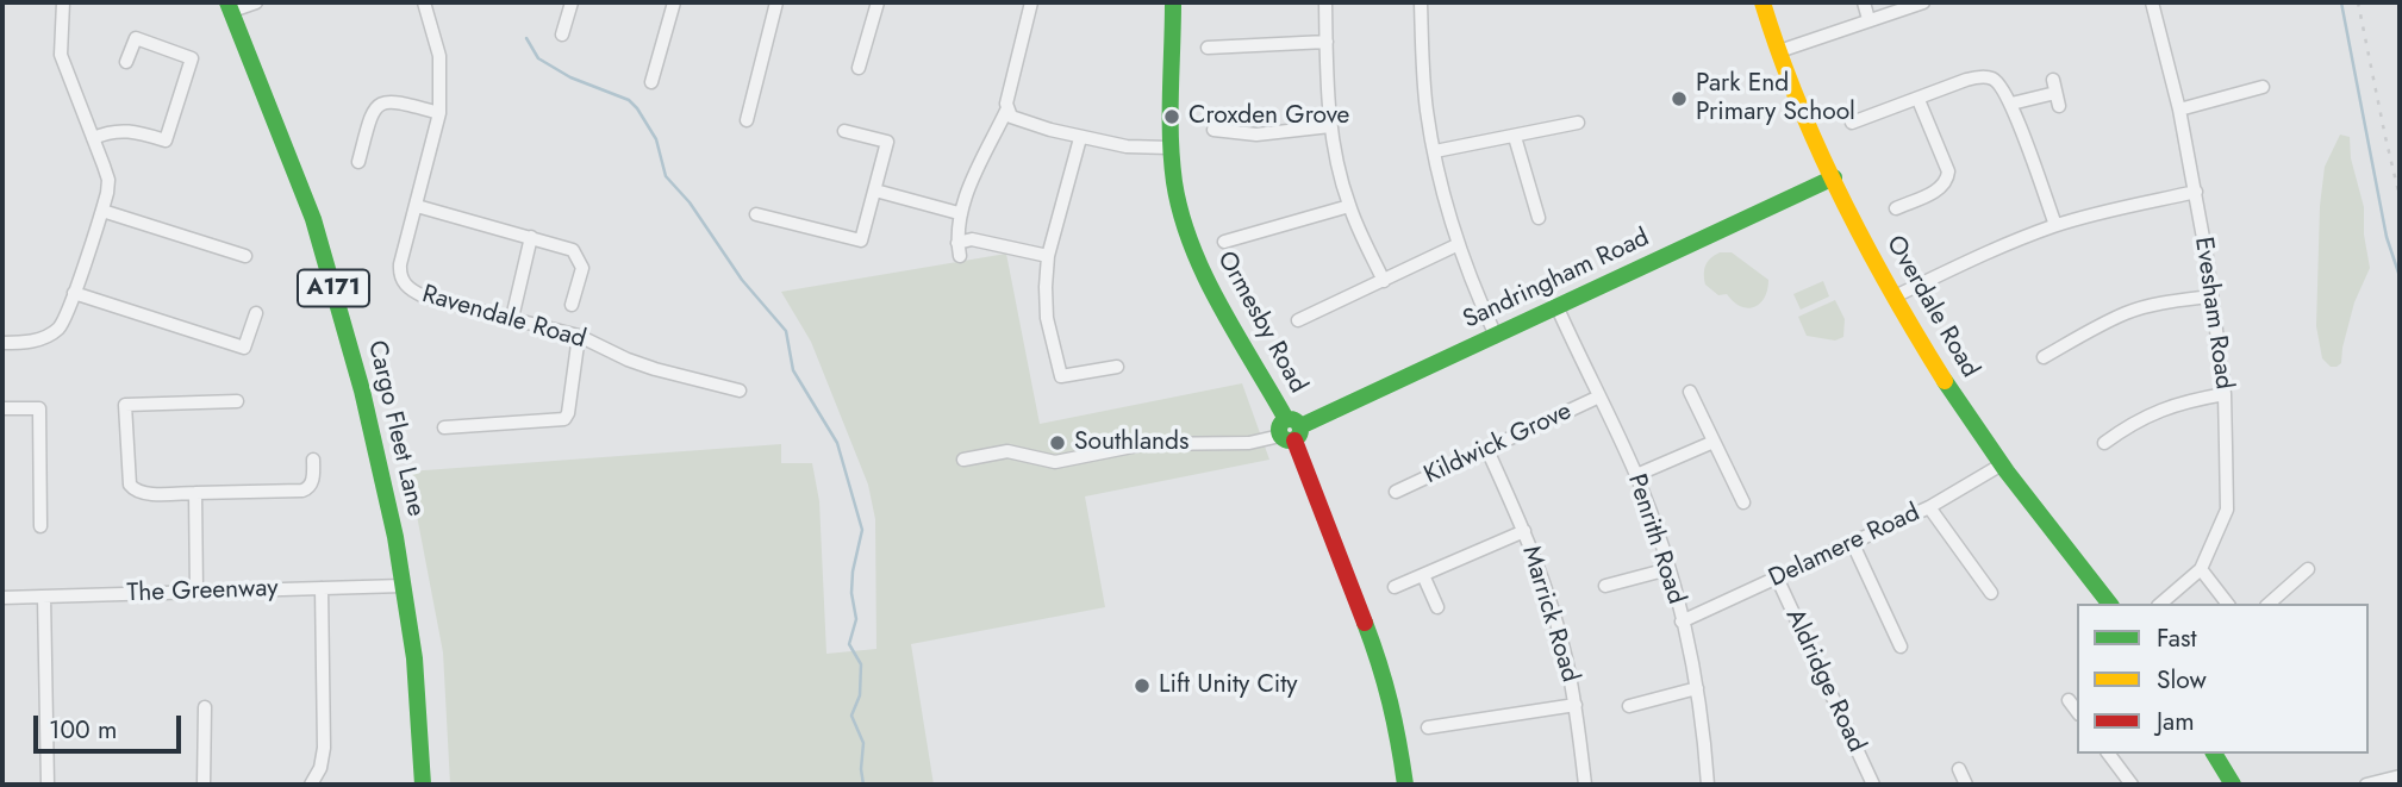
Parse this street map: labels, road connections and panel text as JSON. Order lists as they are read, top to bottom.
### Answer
{
  "streets": {
    "street": [
      "Sandringham Road",
      "A171",
      "Overdale Road",
      "Evesham Road",
      "Ravendale Road",
      "Ormesby Road",
      "Cargo Fleet Lane",
      "Kildwick Grove",
      "Penrith Road",
      "Delamere Road",
      "The Greenway",
      "Marrick Road",
      "Aldridge Road"
    ]
  },
  "crossings": [
    ["Sandringham Road", "Overdale Road"],
    ["Sandringham Road", "Ormesby Road"],
    ["Sandringham Road", "Penrith Road"],
    ["Overdale Road", "Delamere Road"],
    ["Cargo Fleet Lane", "The Greenway"],
    ["Kildwick Grove", "Penrith Road"],
    ["Kildwick Grove", "Marrick Road"],
    ["Penrith Road", "Delamere Road"],
    ["Delamere Road", "Aldridge Road"]
  ],
  "places": [
    "Park End Primary School",
    "Croxden Grove",
    "Southlands",
    "Lift Unity City"
  ],
  "legend": ["Fast", "Slow", "Jam"],
  "scale_bar": "100 m"
}
